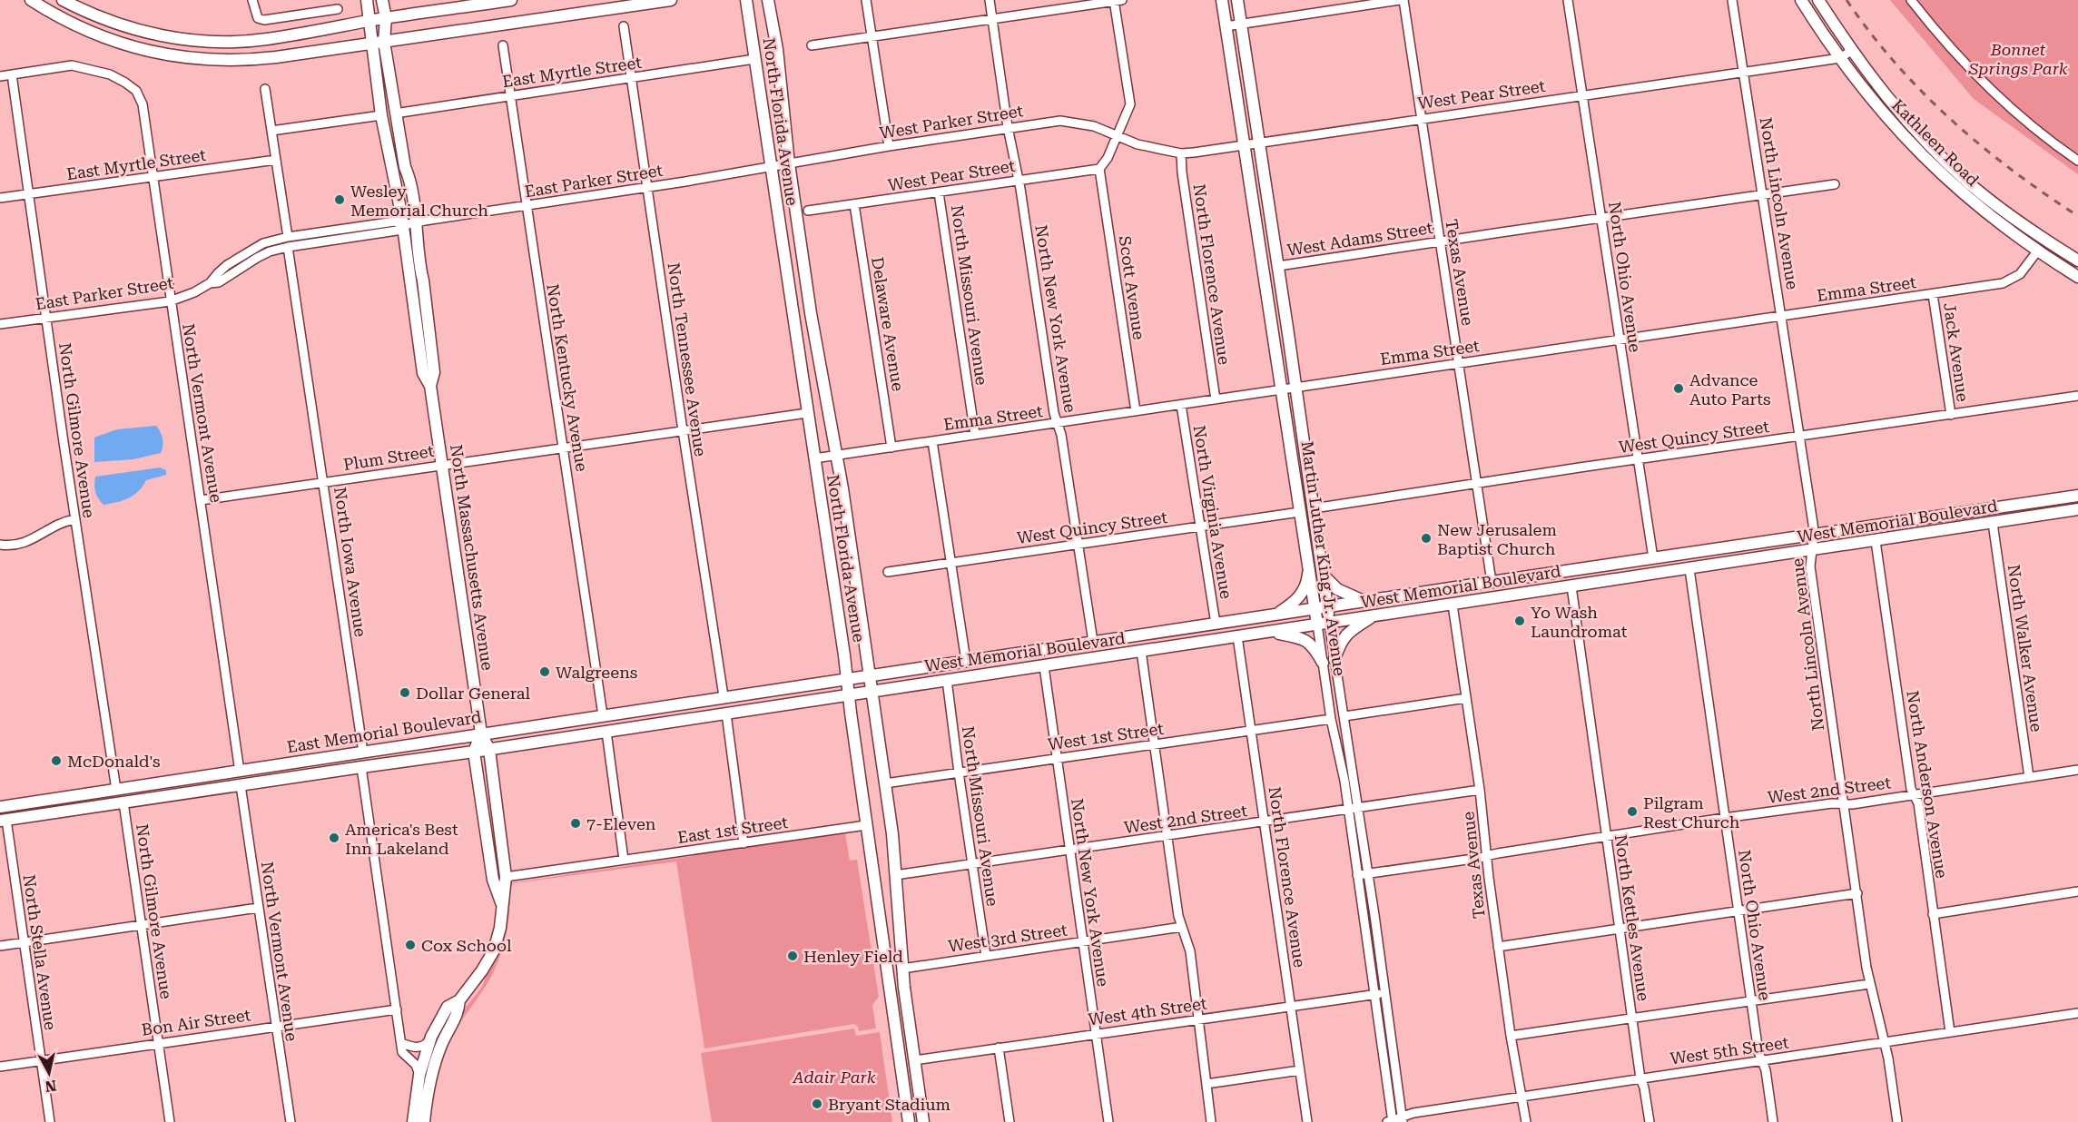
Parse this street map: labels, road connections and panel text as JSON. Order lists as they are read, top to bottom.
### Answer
{
  "streets": {
    "main road": [
      "North Florida Avenue",
      "Kathleen Road",
      "West Memorial Boulevard",
      "North Massachusetts Avenue",
      "Martin Luther King Jr. Avenue",
      "East Memorial Boulevard"
    ],
    "street": [
      "East Myrtle Street",
      "West Pear Street",
      "West Parker Street",
      "East Parker Street",
      "North Lincoln Avenue",
      "West Adams Street",
      "Texas Avenue",
      "North Florence Avenue",
      "North Ohio Avenue",
      "Scott Avenue",
      "Emma Street",
      "North Missouri Avenue",
      "North New York Avenue",
      "Delaware Avenue",
      "Jack Avenue",
      "North Tennessee Avenue",
      "North Kentucky Avenue",
      "North Vermont Avenue",
      "North Gilmore Avenue",
      "West Quincy Street",
      "Plum Street",
      "North Virginia Avenue",
      "North Iowa Avenue",
      "North Walker Avenue",
      "West 1st Street",
      "North Anderson Avenue",
      "West 2nd Street",
      "East 1st Street",
      "North Kettles Avenue",
      "West 3rd Street",
      "North Stella Avenue",
      "West 4th Street",
      "Bon Air Street",
      "West 5th Street"
    ]
  },
  "crossings": [
    ["East Myrtle Street", "North Florida Avenue"],
    ["East Myrtle Street", "North Tennessee Avenue"],
    ["East Myrtle Street", "North Kentucky Avenue"],
    ["East Myrtle Street", "North Vermont Avenue"],
    ["East Myrtle Street", "North Gilmore Avenue"],
    ["East Myrtle Street", "North Massachusetts Avenue"],
    ["West Pear Street", "West Parker Street"],
    ["West Pear Street", "Kathleen Road"],
    ["West Pear Street", "North Lincoln Avenue"],
    ["West Pear Street", "Texas Avenue"],
    ["West Pear Street", "North Florence Avenue"],
    ["West Pear Street", "North Ohio Avenue"],
    ["West Pear Street", "Scott Avenue"],
    ["West Pear Street", "North Missouri Avenue"],
    ["West Pear Street", "North New York Avenue"],
    ["West Pear Street", "Delaware Avenue"],
    ["West Pear Street", "Martin Luther King Jr. Avenue"],
    ["North Florida Avenue", "West Parker Street"],
    ["North Florida Avenue", "East Parker Street"],
    ["North Florida Avenue", "Emma Street"],
    ["North Florida Avenue", "Plum Street"],
    ["North Florida Avenue", "West Memorial Boulevard"],
    ["North Florida Avenue", "East Memorial Boulevard"],
    ["North Florida Avenue", "West 1st Street"],
    ["North Florida Avenue", "West 2nd Street"],
    ["North Florida Avenue", "East 1st Street"],
    ["North Florida Avenue", "West 3rd Street"],
    ["North Florida Avenue", "West 4th Street"],
    ["West Parker Street", "East Parker Street"],
    ["West Parker Street", "North New York Avenue"],
    ["Kathleen Road", "Emma Street"],
    ["East Parker Street", "North Tennessee Avenue"],
    ["East Parker Street", "North Kentucky Avenue"],
    ["East Parker Street", "North Vermont Avenue"],
    ["East Parker Street", "North Gilmore Avenue"],
    ["East Parker Street", "North Massachusetts Avenue"],
    ["East Parker Street", "North Iowa Avenue"],
    ["North Lincoln Avenue", "West Adams Street"],
    ["North Lincoln Avenue", "Emma Street"],
    ["North Lincoln Avenue", "West Quincy Street"],
    ["North Lincoln Avenue", "West Memorial Boulevard"],
    ["North Lincoln Avenue", "West 2nd Street"],
    ["North Lincoln Avenue", "West 5th Street"],
    ["West Adams Street", "Texas Avenue"],
    ["West Adams Street", "North Ohio Avenue"],
    ["West Adams Street", "Martin Luther King Jr. Avenue"],
    ["Texas Avenue", "Emma Street"],
    ["Texas Avenue", "West Quincy Street"],
    ["Texas Avenue", "West Memorial Boulevard"],
    ["Texas Avenue", "West 2nd Street"],
    ["Texas Avenue", "West 5th Street"],
    ["North Florence Avenue", "Emma Street"],
    ["North Florence Avenue", "West Memorial Boulevard"],
    ["North Florence Avenue", "West 1st Street"],
    ["North Florence Avenue", "West 2nd Street"],
    ["North Florence Avenue", "West 4th Street"],
    ["North Ohio Avenue", "Emma Street"],
    ["North Ohio Avenue", "West Quincy Street"],
    ["North Ohio Avenue", "West Memorial Boulevard"],
    ["North Ohio Avenue", "West 2nd Street"],
    ["North Ohio Avenue", "West 5th Street"],
    ["Scott Avenue", "Emma Street"],
    ["Emma Street", "North Missouri Avenue"],
    ["Emma Street", "North New York Avenue"],
    ["Emma Street", "Delaware Avenue"],
    ["Emma Street", "Jack Avenue"],
    ["Emma Street", "North Virginia Avenue"],
    ["Emma Street", "Martin Luther King Jr. Avenue"],
    ["North Missouri Avenue", "West Memorial Boulevard"],
    ["North Missouri Avenue", "West 1st Street"],
    ["North Missouri Avenue", "West 2nd Street"],
    ["North Missouri Avenue", "West 3rd Street"],
    ["North New York Avenue", "West Quincy Street"],
    ["North New York Avenue", "West Memorial Boulevard"],
    ["North New York Avenue", "West 1st Street"],
    ["North New York Avenue", "West 2nd Street"],
    ["North New York Avenue", "West 3rd Street"],
    ["North New York Avenue", "West 4th Street"],
    ["Jack Avenue", "West Quincy Street"],
    ["North Tennessee Avenue", "Plum Street"],
    ["North Tennessee Avenue", "East Memorial Boulevard"],
    ["North Kentucky Avenue", "Plum Street"],
    ["North Kentucky Avenue", "East Memorial Boulevard"],
    ["North Vermont Avenue", "North Gilmore Avenue"],
    ["North Vermont Avenue", "Plum Street"],
    ["North Vermont Avenue", "East Memorial Boulevard"],
    ["North Vermont Avenue", "Bon Air Street"],
    ["North Gilmore Avenue", "East Memorial Boulevard"],
    ["North Gilmore Avenue", "Bon Air Street"],
    ["West Quincy Street", "North Virginia Avenue"],
    ["West Quincy Street", "Martin Luther King Jr. Avenue"],
    ["Plum Street", "North Massachusetts Avenue"],
    ["Plum Street", "North Iowa Avenue"],
    ["North Virginia Avenue", "West Memorial Boulevard"],
    ["West Memorial Boulevard", "Martin Luther King Jr. Avenue"],
    ["West Memorial Boulevard", "North Walker Avenue"],
    ["West Memorial Boulevard", "East Memorial Boulevard"],
    ["West Memorial Boulevard", "North Anderson Avenue"],
    ["West Memorial Boulevard", "North Kettles Avenue"],
    ["North Massachusetts Avenue", "East Memorial Boulevard"],
    ["Martin Luther King Jr. Avenue", "West 1st Street"],
    ["Martin Luther King Jr. Avenue", "West 2nd Street"],
    ["Martin Luther King Jr. Avenue", "West 4th Street"],
    ["Martin Luther King Jr. Avenue", "West 5th Street"],
    ["North Iowa Avenue", "East Memorial Boulevard"],
    ["North Walker Avenue", "West 2nd Street"],
    ["East Memorial Boulevard", "North Stella Avenue"],
    ["North Anderson Avenue", "West 2nd Street"],
    ["North Anderson Avenue", "West 5th Street"],
    ["West 2nd Street", "North Kettles Avenue"],
    ["North Kettles Avenue", "West 5th Street"],
    ["North Stella Avenue", "Bon Air Street"]
  ],
  "parks": ["Bonnet Springs Park", "Adair Park"],
  "places": [
    "Wesley Memorial Church",
    "Advance Auto Parts",
    "New Jerusalem Baptist Church",
    "Yo Wash Laundromat",
    "Walgreens",
    "Dollar General",
    "McDonald's",
    "Pilgram Rest Church",
    "7-Eleven",
    "America's Best Inn Lakeland",
    "Cox School",
    "Henley Field",
    "Bryant Stadium"
  ],
  "north": "bottom"
}
